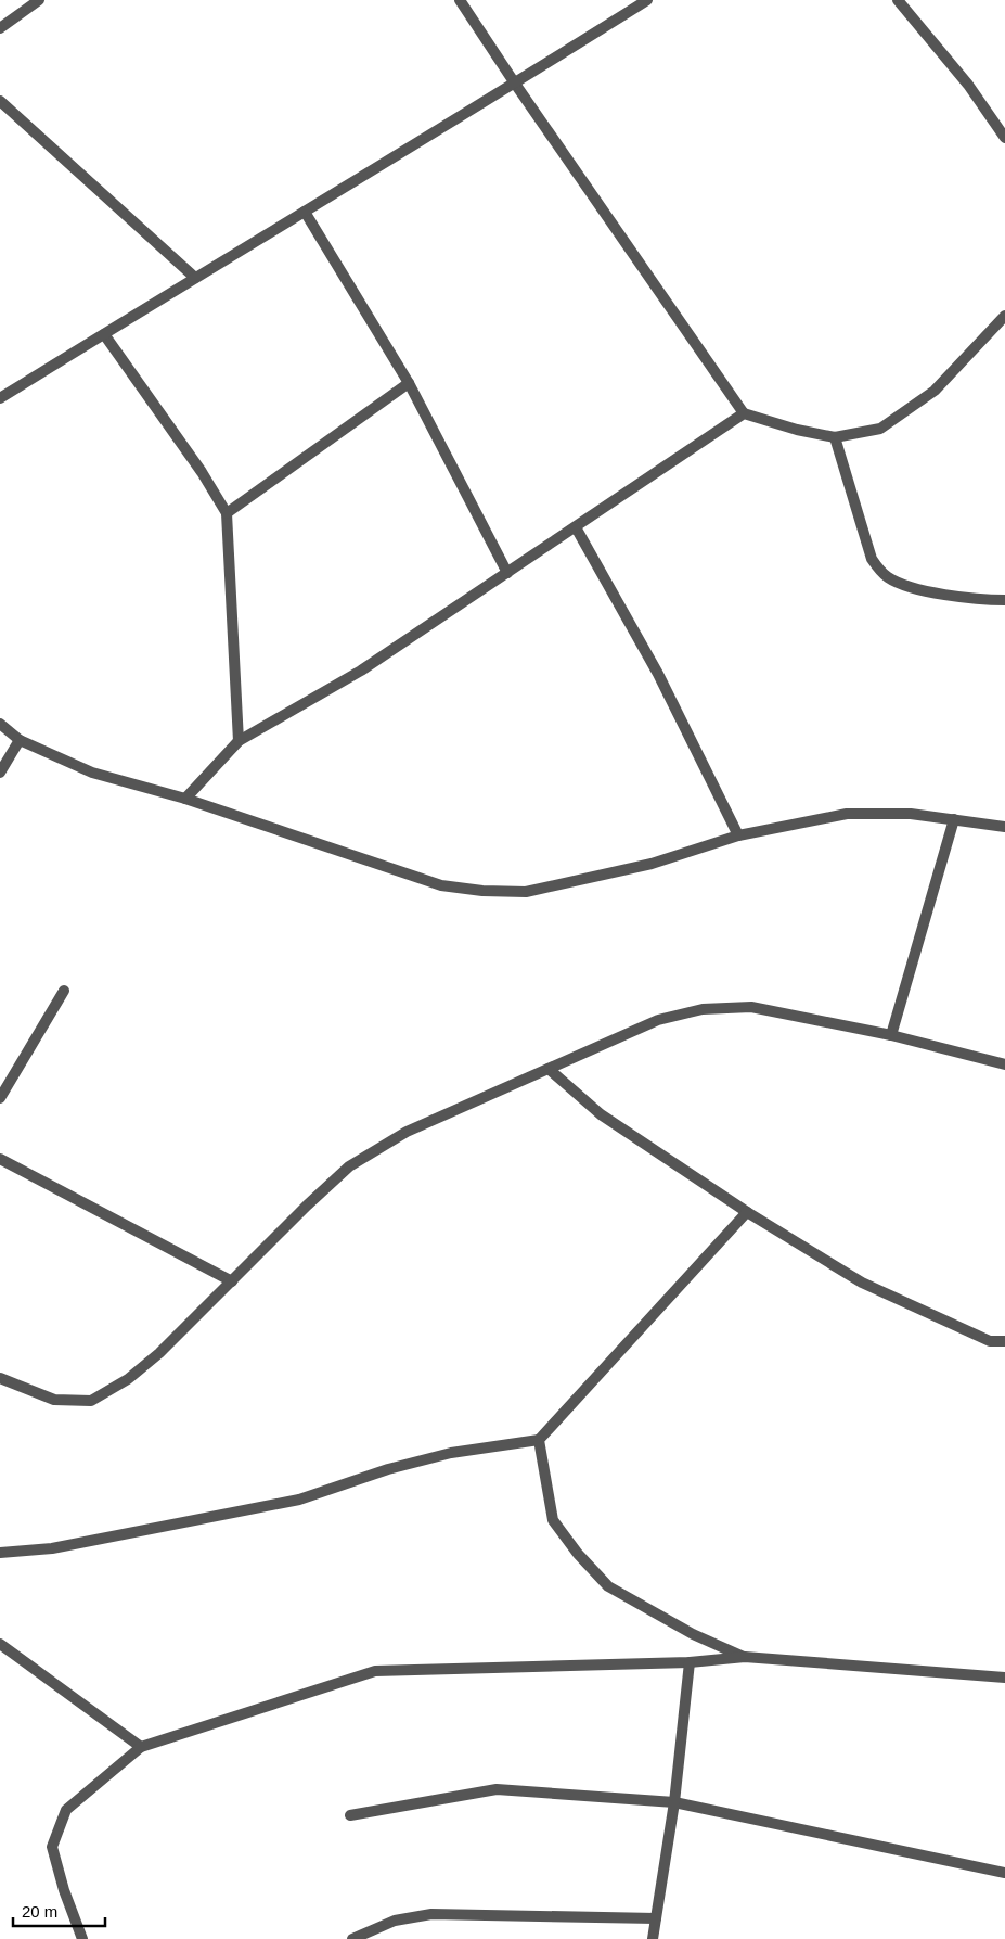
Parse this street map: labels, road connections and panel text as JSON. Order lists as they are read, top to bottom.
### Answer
{
  "scale_bar": "20 m"
}
